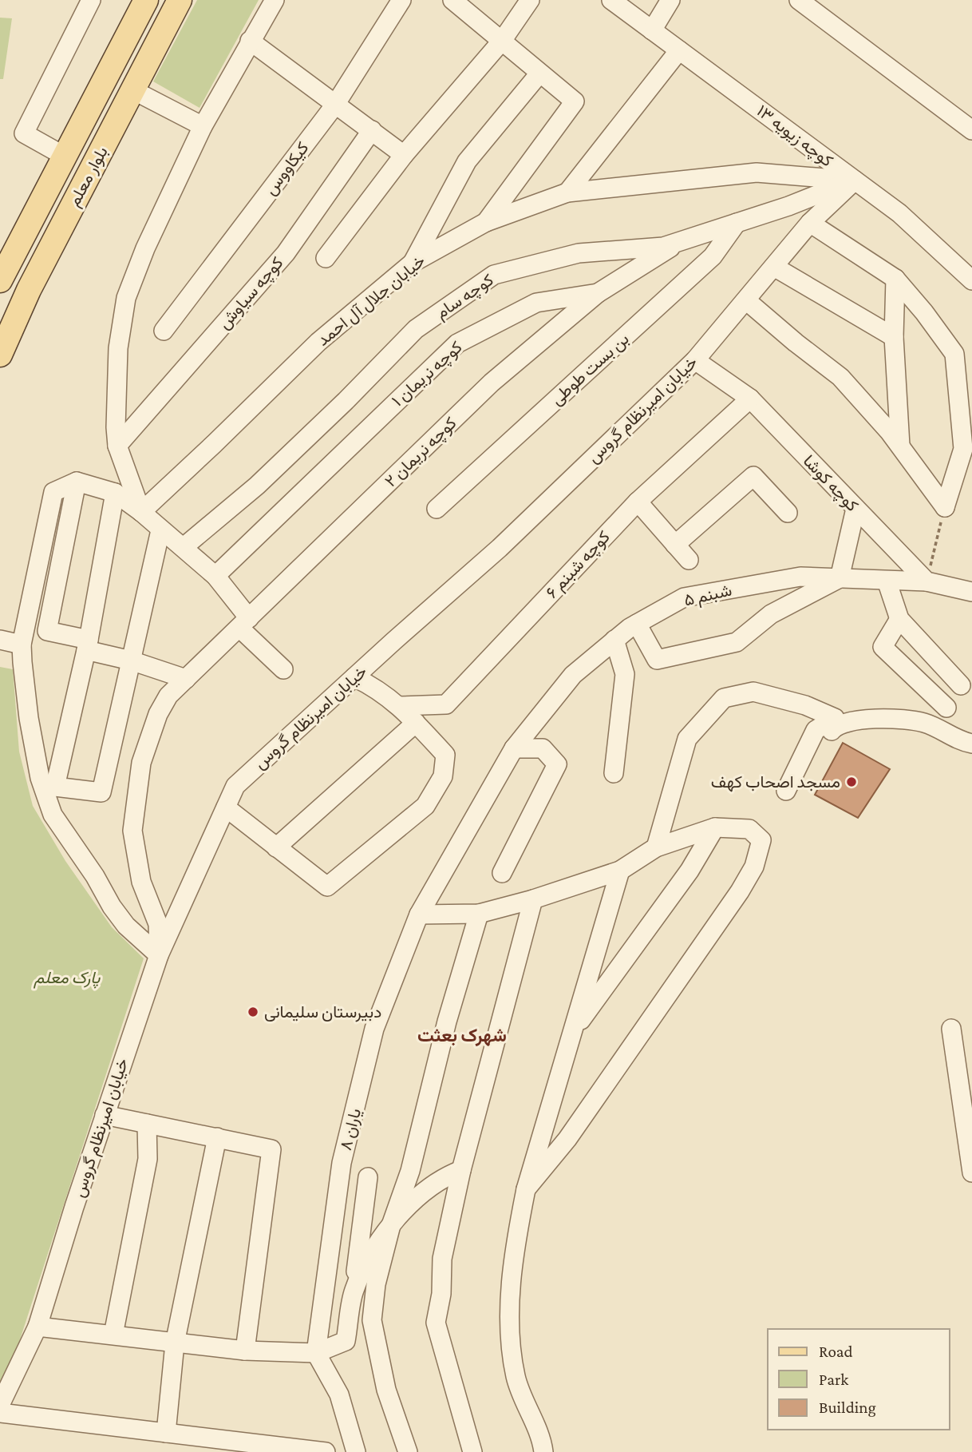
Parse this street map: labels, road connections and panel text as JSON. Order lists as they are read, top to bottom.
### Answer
{
  "streets": {
    "main road": ["بلوار معلم"],
    "street": [
      "کوچه زیویه ۱۳",
      "کیکاووس",
      "کوچه سیاوش",
      "کوچه سام",
      "خیابان جلال آل احمد",
      "بن بست طوطی",
      "کوچه نریمان ۱",
      "خیابان امیرنظام گروس",
      "کوچه نریمان ۲",
      "کوچه کوشا",
      "کوچه شبنم ۶",
      "شبنم ۵",
      "یاران ۸"
    ]
  },
  "crossings": [
    ["کوچه زیویه ۱۳", "کوچه سام"],
    ["کوچه زیویه ۱۳", "خیابان جلال آل احمد"],
    ["کوچه زیویه ۱۳", "خیابان امیرنظام گروس"],
    ["کوچه سام", "خیابان جلال آل احمد"],
    ["کوچه سام", "بن بست طوطی"],
    ["کوچه سام", "کوچه نریمان ۱"],
    ["کوچه سام", "خیابان امیرنظام گروس"],
    ["خیابان جلال آل احمد", "خیابان امیرنظام گروس"],
    ["کوچه نریمان ۱", "کوچه نریمان ۲"],
    ["خیابان امیرنظام گروس", "کوچه نریمان ۲"],
    ["خیابان امیرنظام گروس", "کوچه کوشا"],
    ["کوچه کوشا", "کوچه شبنم ۶"],
    ["کوچه کوشا", "شبنم ۵"],
    ["شبنم ۵", "یاران ۸"]
  ],
  "districts": ["شهرک بعثت"],
  "parks": ["پارک معلم"],
  "places": ["مسجد اصحاب کهف", "دبیرستان سلیمانی"],
  "legend": ["Road", "Park", "Building"]
}
